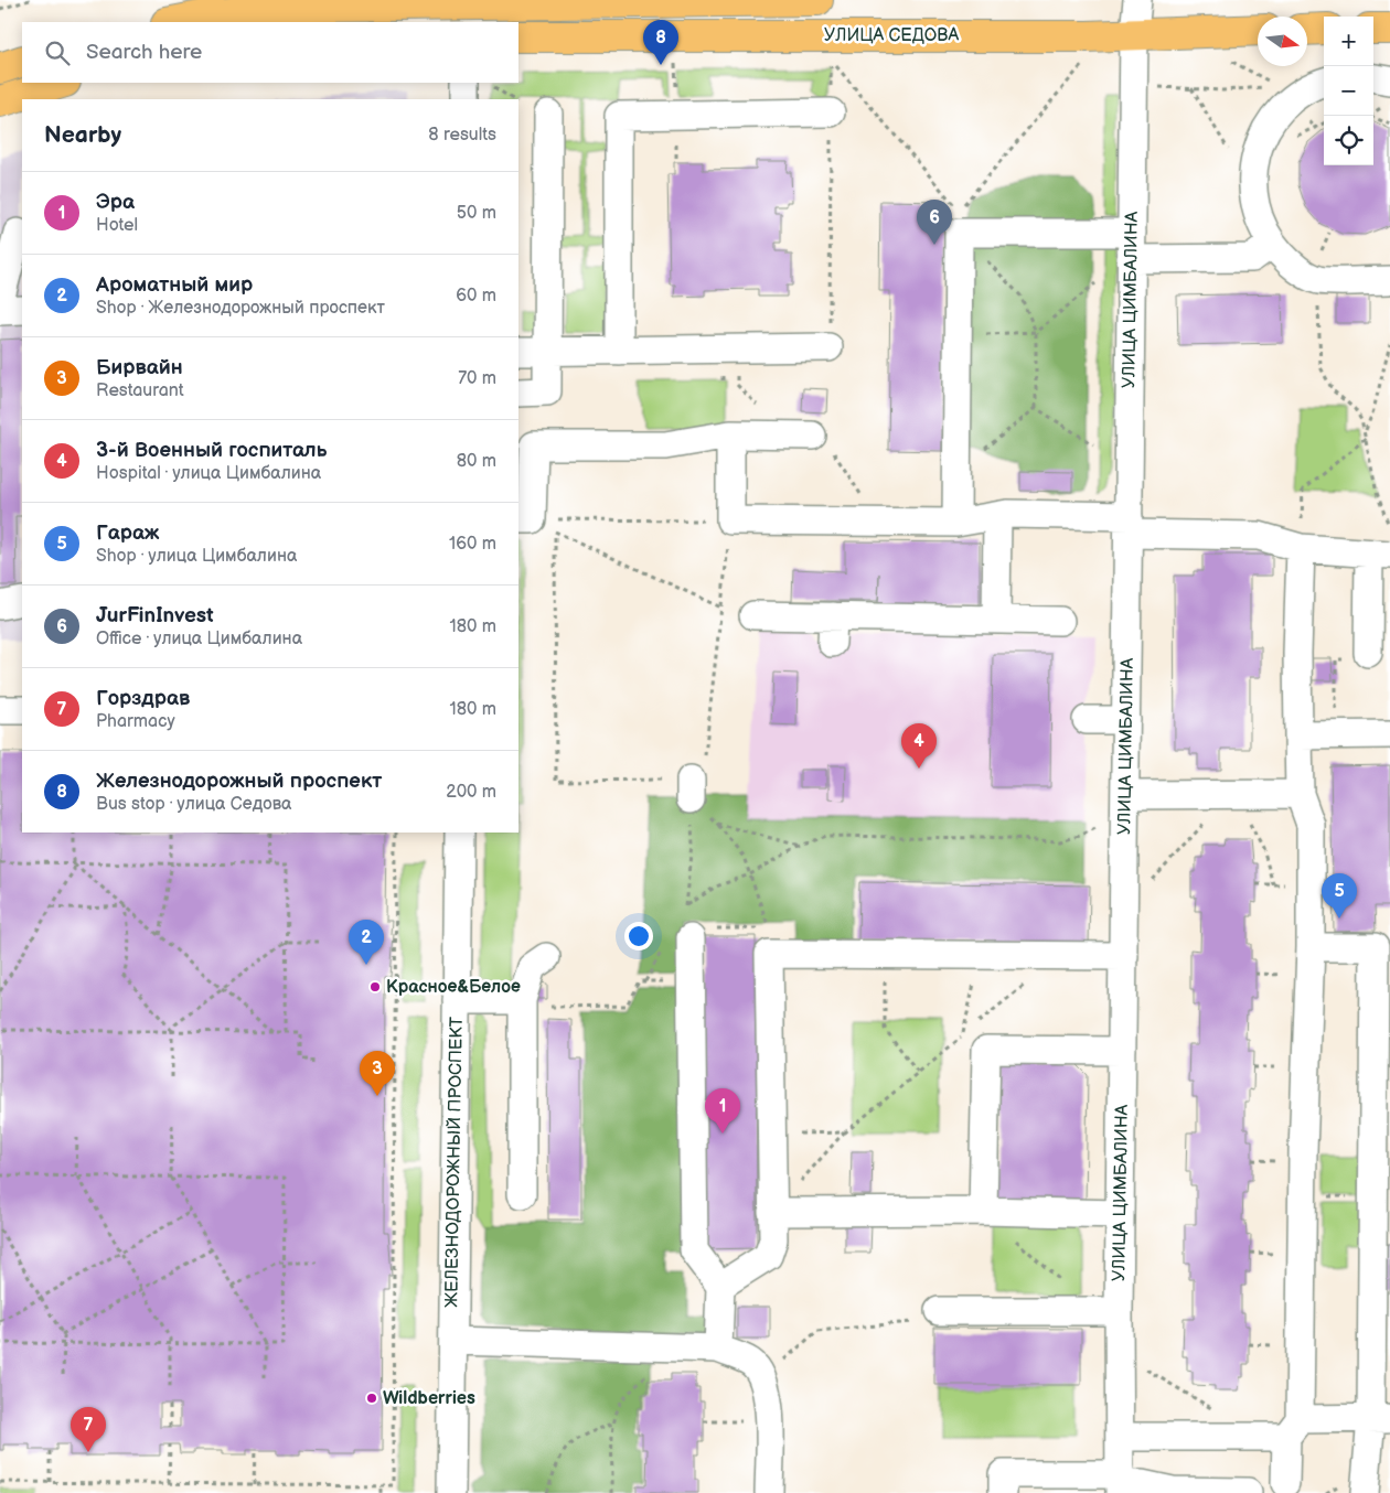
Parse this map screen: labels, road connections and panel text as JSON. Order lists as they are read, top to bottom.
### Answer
{
  "streets": {
    "main road": ["УЛИЦА СЕДОВА"],
    "street": ["УЛИЦА ЦИМБАЛИНА", "ЖЕЛЕЗНОДОРОЖНЫЙ ПРОСПЕКТ"]
  },
  "crossings": [
    ["УЛИЦА СЕДОВА", "УЛИЦА ЦИМБАЛИНА"]
  ],
  "places": ["Красное&Белое", "Wildberries"],
  "north": "right",
  "page": {
    "map_buttons": ["+", "−"],
    "pins": [
      "8",
      "6",
      "4",
      "5",
      "2",
      "3",
      "1",
      "7"
    ],
    "search": "Search here",
    "heading": ["Nearby", "8 results"],
    "list": [
      {
        "mark": "1",
        "name": "Эра",
        "note": "Hotel",
        "value": "50 m"
      },
      {
        "mark": "2",
        "name": "Ароматный мир",
        "note": "Shop · Железнодорожный проспект",
        "value": "60 m"
      },
      {
        "mark": "3",
        "name": "Бирвайн",
        "note": "Restaurant",
        "value": "70 m"
      },
      {
        "mark": "4",
        "name": "3-й Военный госпиталь",
        "note": "Hospital · улица Цимбалина",
        "value": "80 m"
      },
      {
        "mark": "5",
        "name": "Гараж",
        "note": "Shop · улица Цимбалина",
        "value": "160 m"
      },
      {
        "mark": "6",
        "name": "JurFinInvest",
        "note": "Office · улица Цимбалина",
        "value": "180 m"
      },
      {
        "mark": "7",
        "name": "Горздрав",
        "note": "Pharmacy",
        "value": "180 m"
      },
      {
        "mark": "8",
        "name": "Железнодорожный проспект",
        "note": "Bus stop · улица Седова",
        "value": "200 m"
      }
    ]
  }
}
